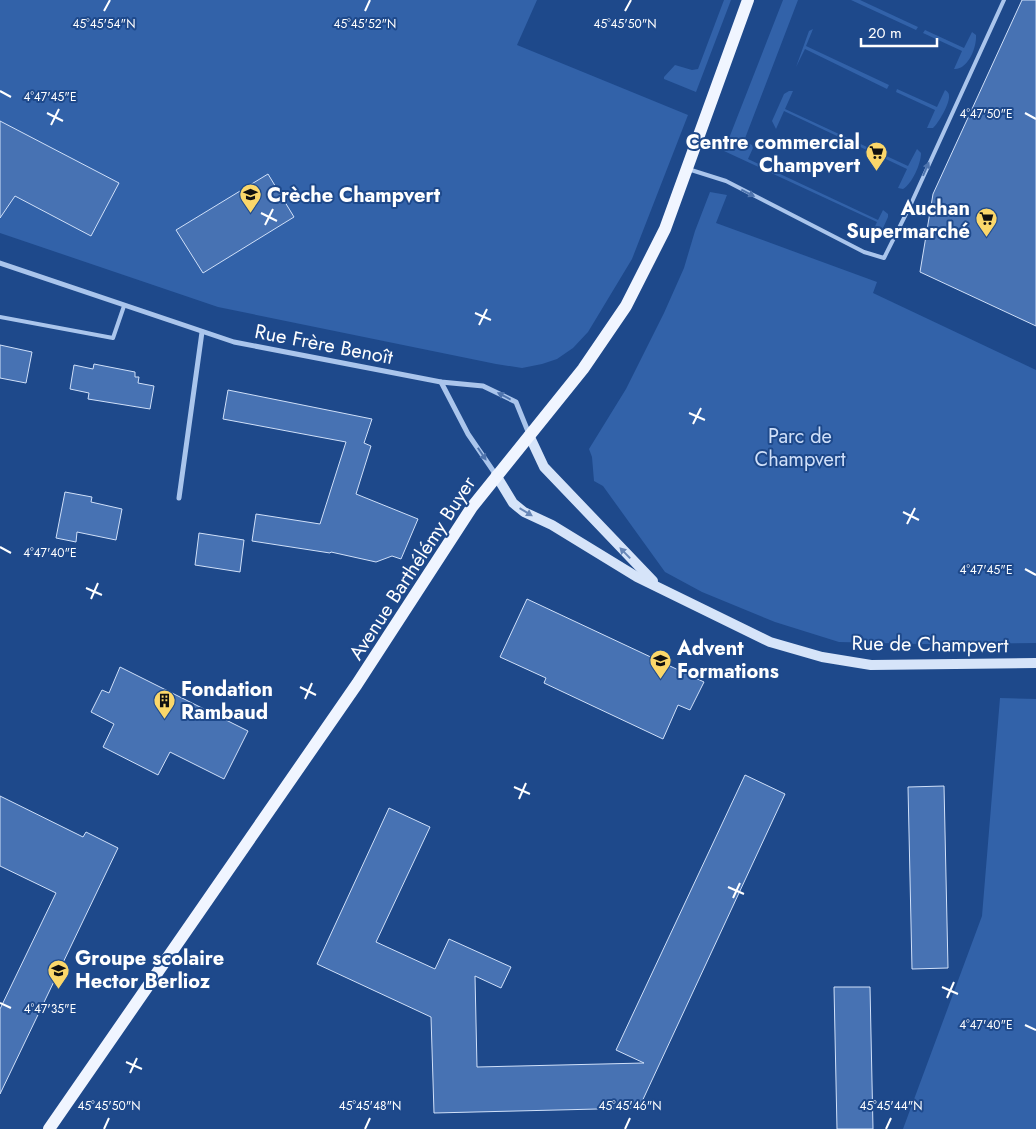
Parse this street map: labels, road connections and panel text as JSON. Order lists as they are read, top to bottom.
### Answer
{
  "streets": {
    "main road": ["Avenue Barthélémy Buyer"],
    "street": ["Rue Frère Benoît", "Rue de Champvert"]
  },
  "crossings": [
    ["Rue Frère Benoît", "Avenue Barthélémy Buyer"],
    ["Rue Frère Benoît", "Rue de Champvert"],
    ["Avenue Barthélémy Buyer", "Rue de Champvert"]
  ],
  "parks": ["Parc de Champvert"],
  "places": {
    "supermarket": ["Centre commercial Champvert", "Auchan Supermarché"],
    "school or university": ["Crèche Champvert", "Advent Formations", "Groupe scolaire Hector Berlioz"],
    "building": ["Fondation Rambaud"]
  },
  "scale_bar": "20 m",
  "coordinates": [
    "45°45'54\"N",
    "45°45'52\"N",
    "45°45'50\"N",
    "4°47'45\"E",
    "4°47'50\"E",
    "4°47'40\"E",
    "4°47'35\"E",
    "45°45'48\"N",
    "45°45'46\"N",
    "45°45'44\"N"
  ]
}
